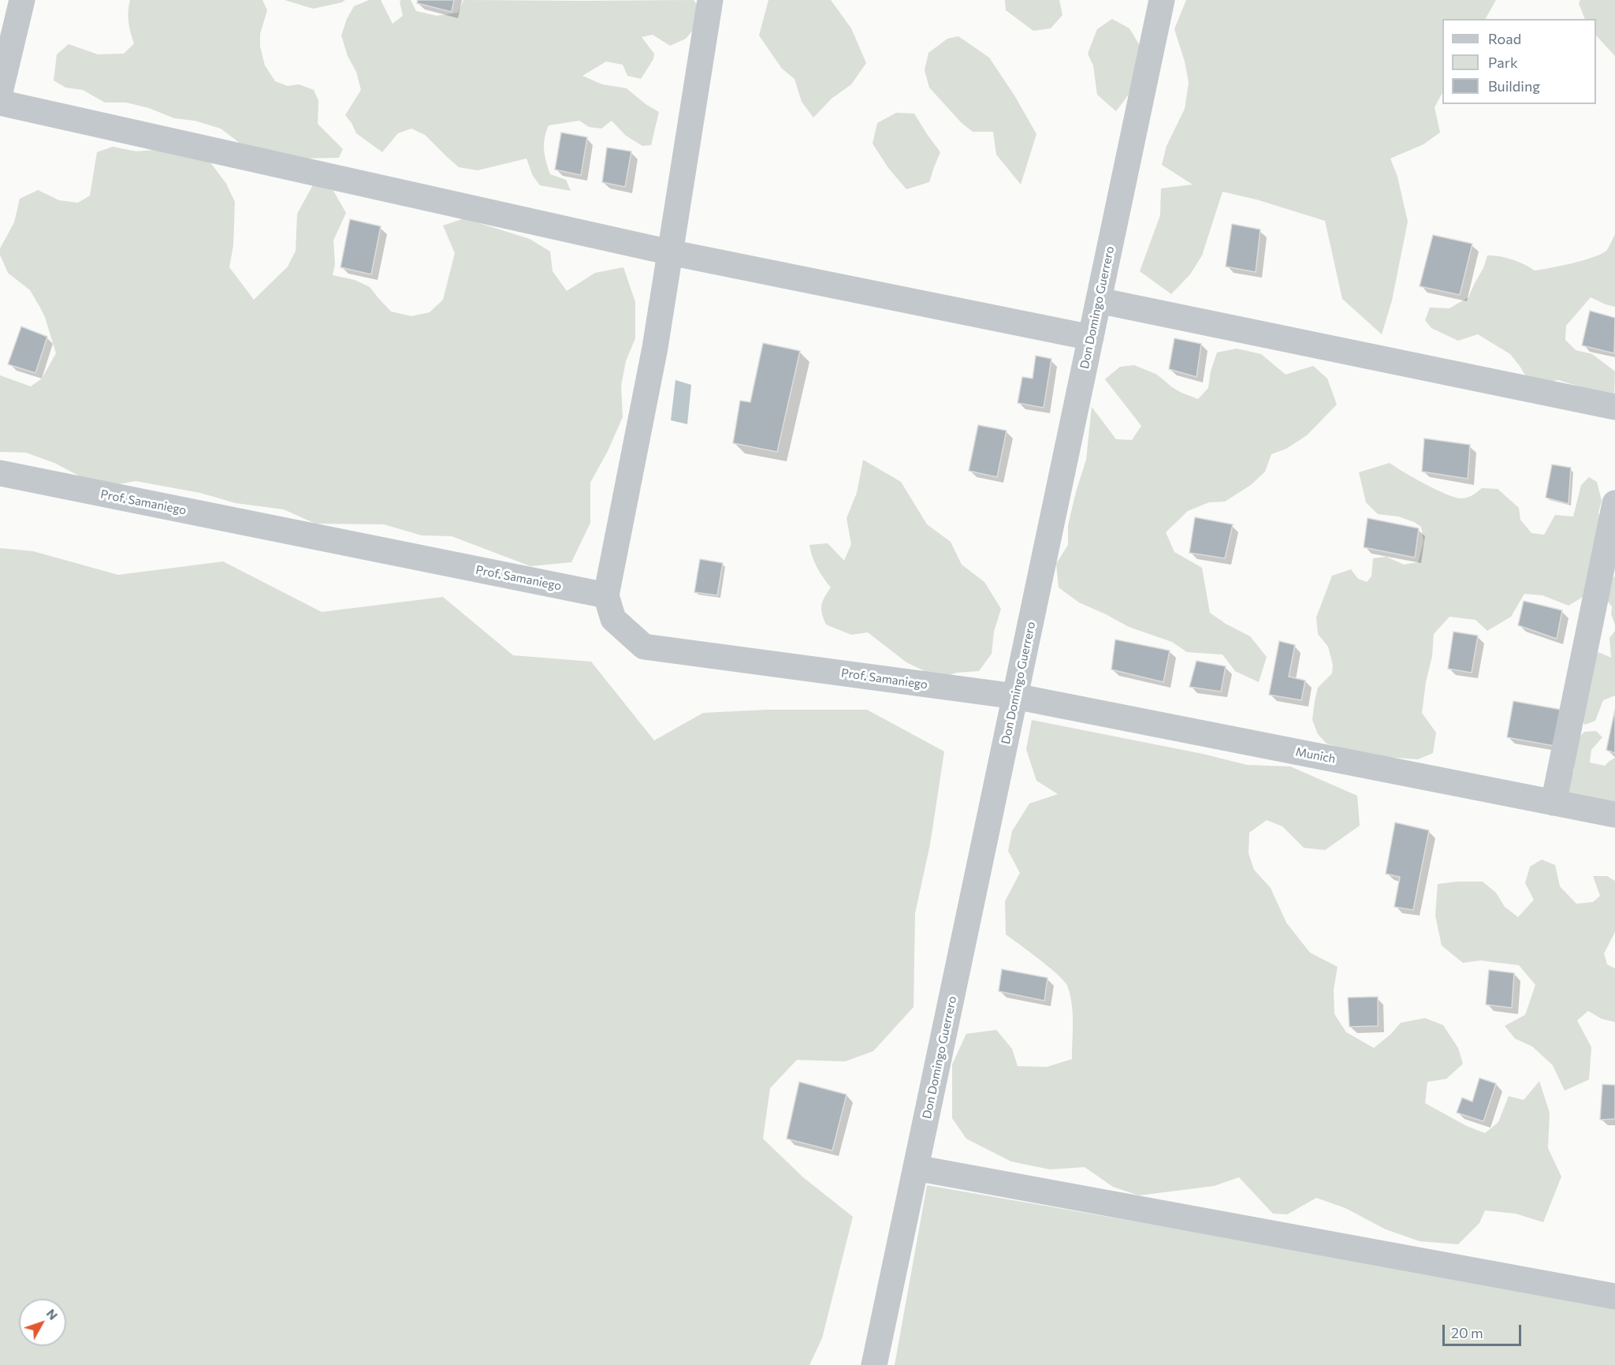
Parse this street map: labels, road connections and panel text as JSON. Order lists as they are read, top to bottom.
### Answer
{
  "streets": {
    "street": ["Don Domingo Guerrero", "Prof. Samaniego", "Munich"]
  },
  "crossings": [
    ["Don Domingo Guerrero", "Prof. Samaniego"],
    ["Don Domingo Guerrero", "Munich"],
    ["Prof. Samaniego", "Munich"]
  ],
  "legend": ["Road", "Park", "Building"],
  "scale_bar": "20 m",
  "north": "top right"
}
